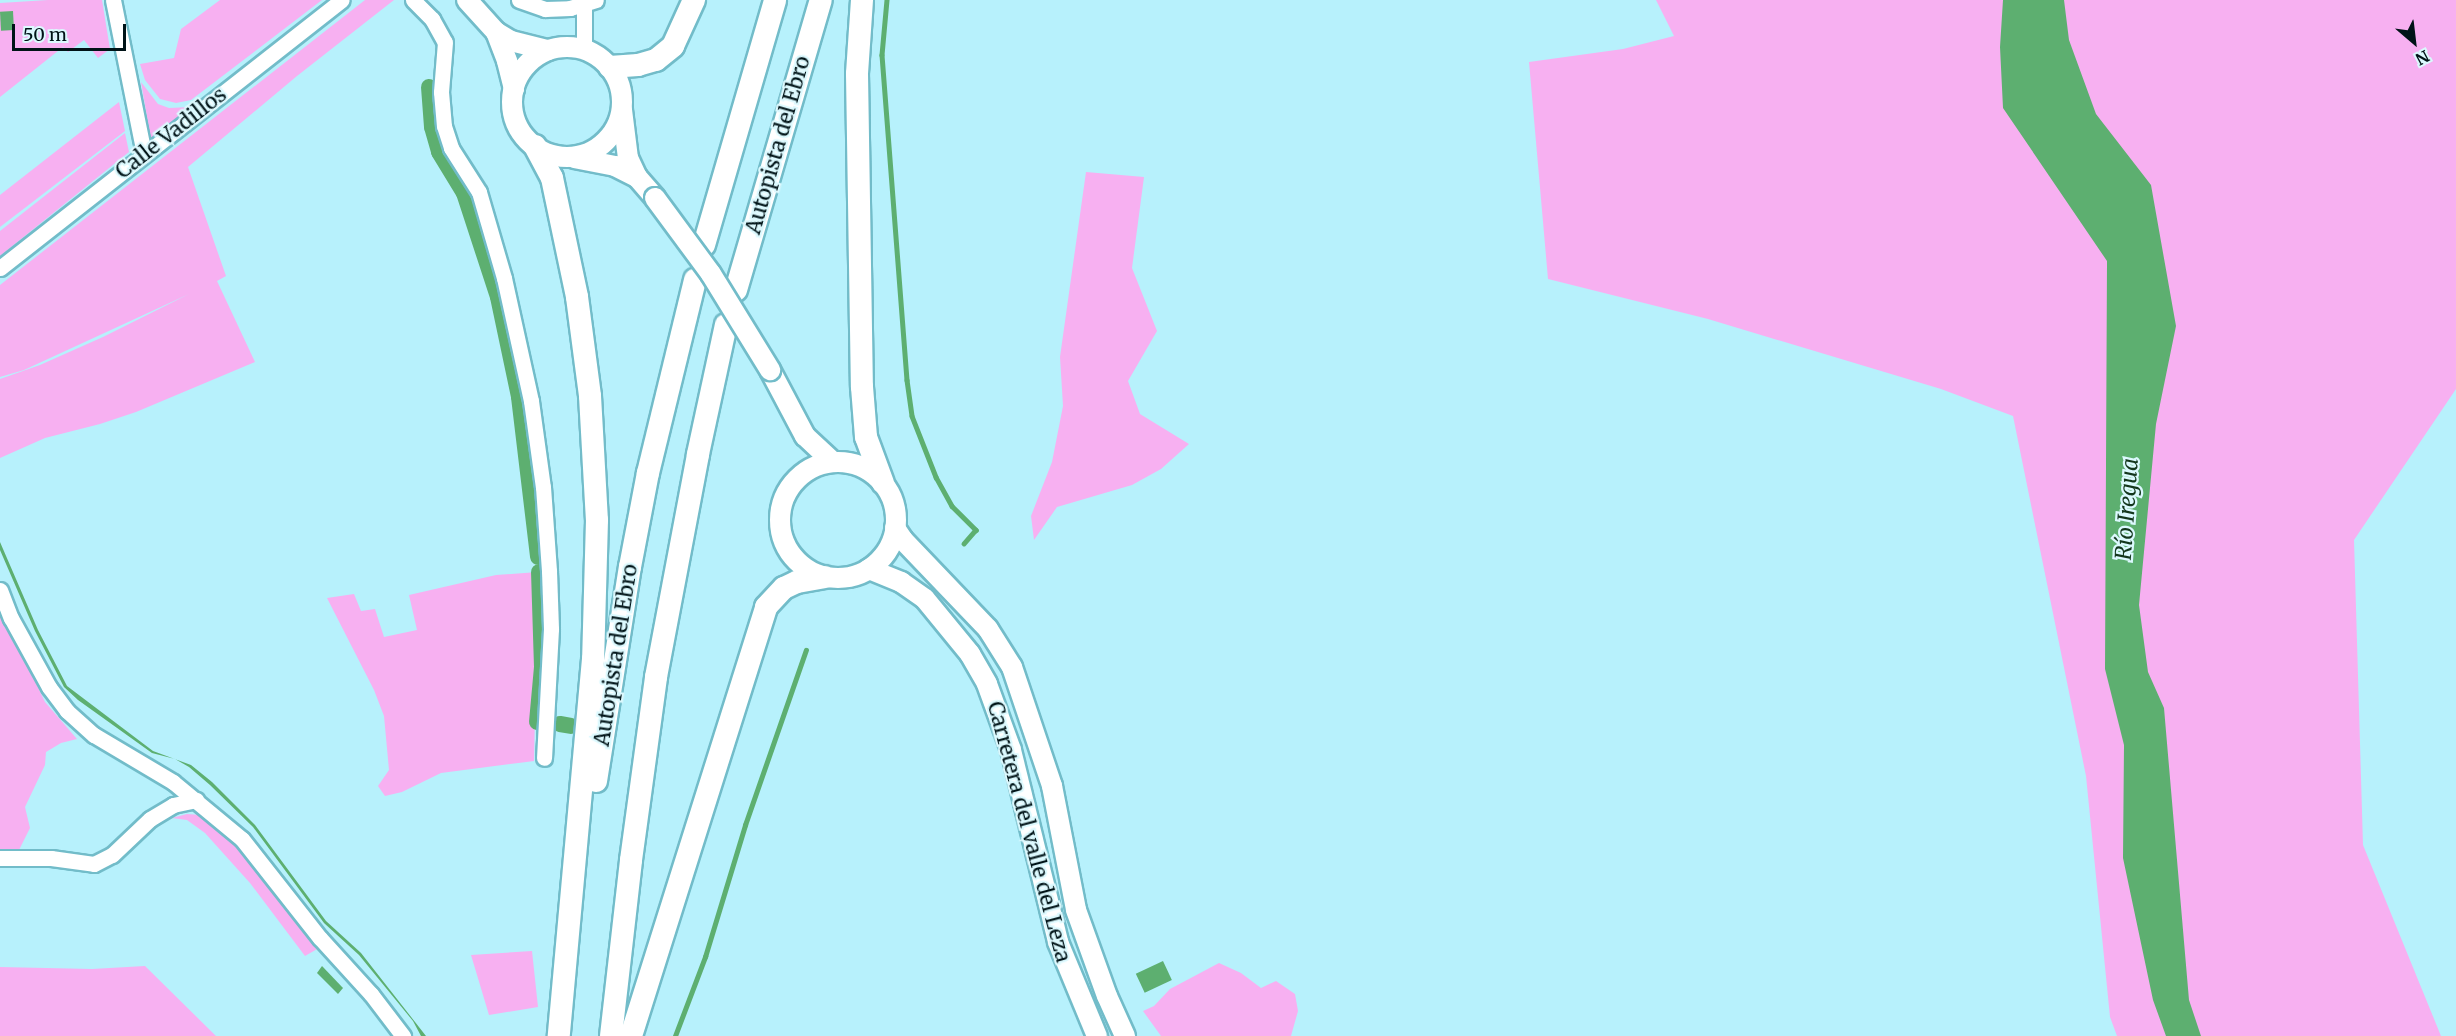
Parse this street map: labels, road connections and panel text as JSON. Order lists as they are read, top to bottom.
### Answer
{
  "streets": {
    "highway": ["Autopista del Ebro"],
    "main road": ["Carretera del valle del Leza"],
    "street": ["Calle Vadillos"]
  },
  "water": ["Río Iregua"],
  "scale_bar": "50 m",
  "north": "bottom right"
}
